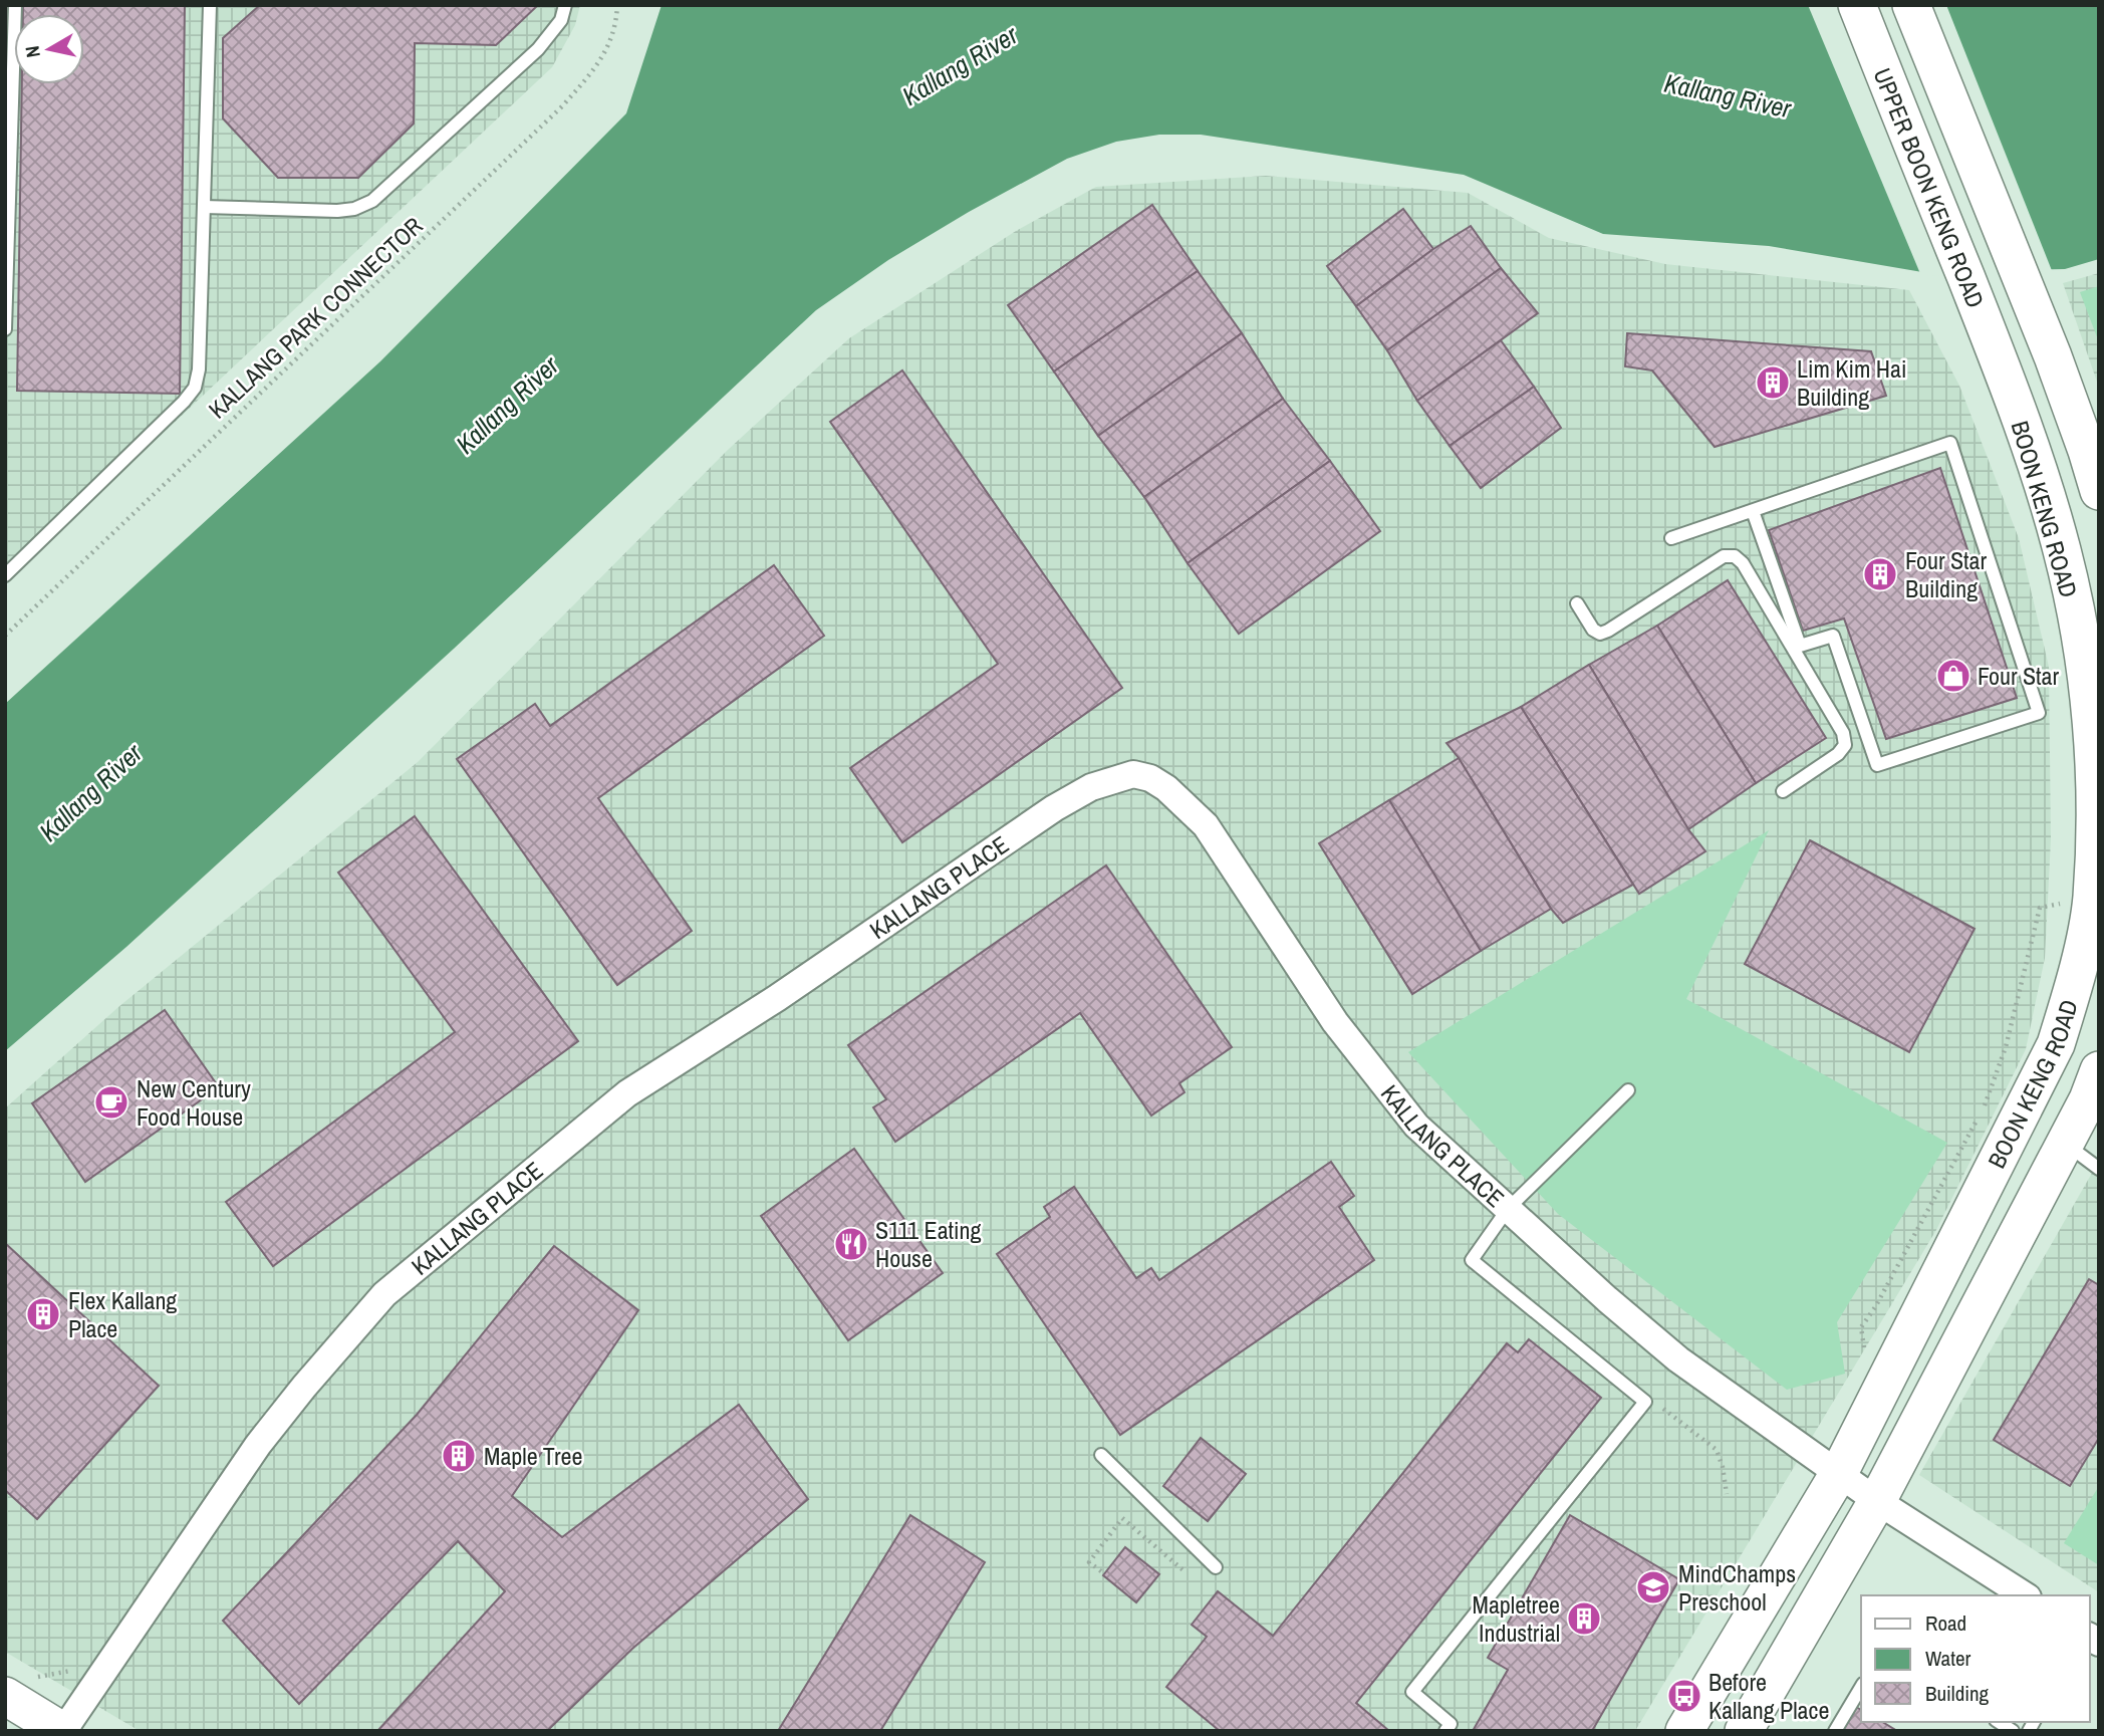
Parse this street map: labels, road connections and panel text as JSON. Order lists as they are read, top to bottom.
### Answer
{
  "streets": {
    "main road": ["UPPER BOON KENG ROAD", "BOON KENG ROAD"],
    "street": ["KALLANG PLACE"],
    "path": ["KALLANG PARK CONNECTOR"]
  },
  "crossings": [
    ["UPPER BOON KENG ROAD", "BOON KENG ROAD"],
    ["BOON KENG ROAD", "KALLANG PLACE"]
  ],
  "water": ["Kallang River"],
  "places": {
    "building": [
      "Lim Kim Hai Building",
      "Four Star Building",
      "Flex Kallang Place",
      "Maple Tree",
      "Mapletree Industrial"
    ],
    "shop": ["Four Star"],
    "cafe": ["New Century Food House"],
    "restaurant": ["S111 Eating House"],
    "school or university": ["MindChamps Preschool"],
    "bus stop": ["Before Kallang Place"]
  },
  "legend": ["Road", "Water", "Building"],
  "north": "left"
}
